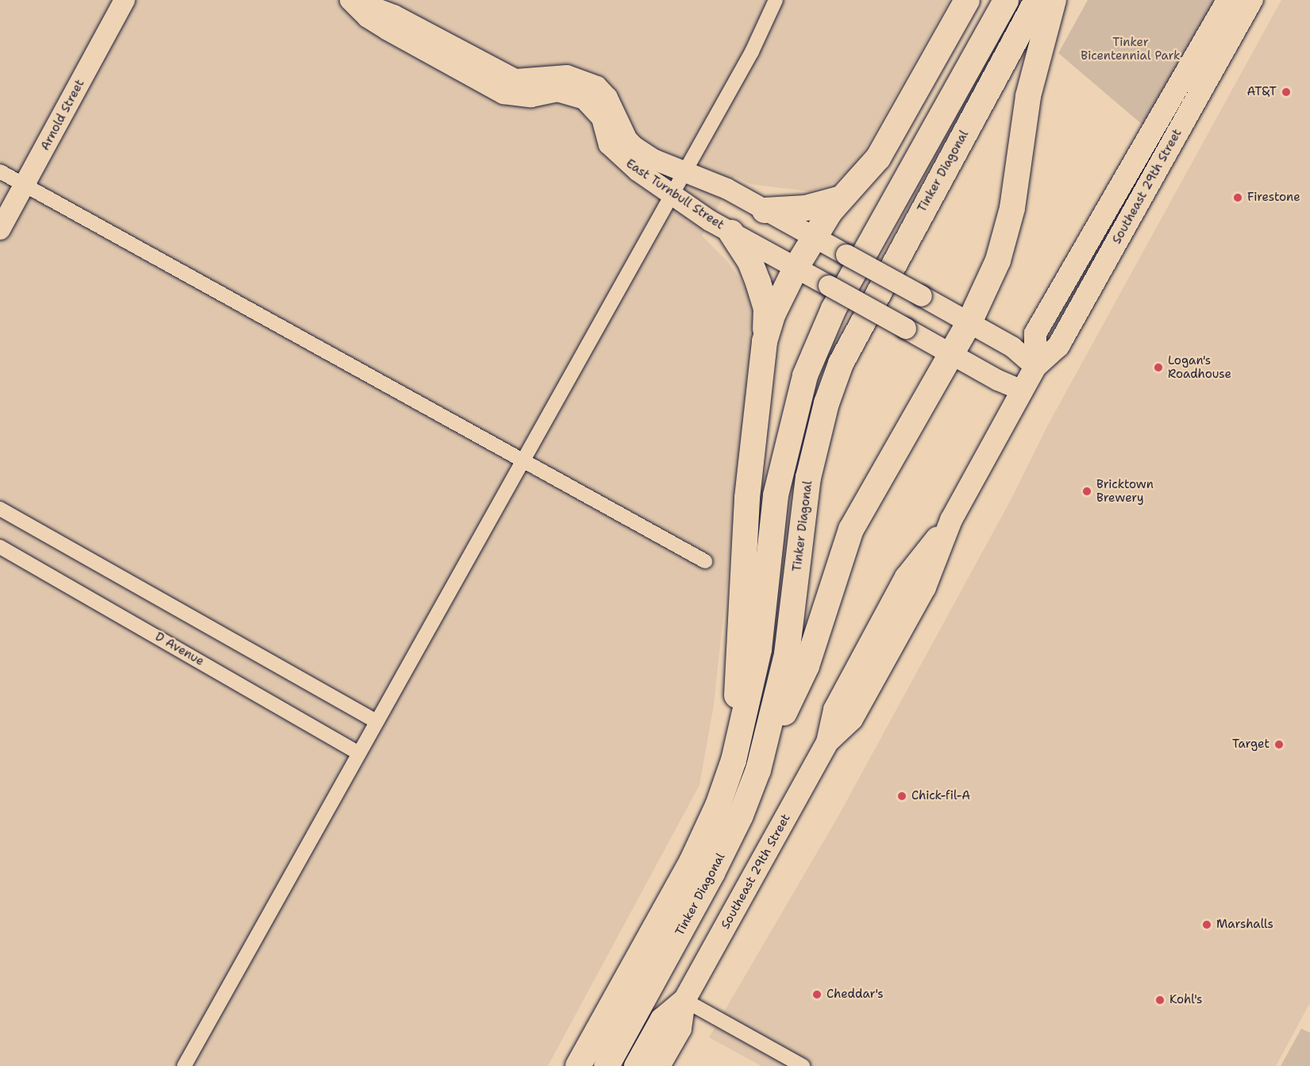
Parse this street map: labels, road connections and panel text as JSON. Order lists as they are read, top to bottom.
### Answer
{
  "streets": {
    "highway": ["Tinker Diagonal"],
    "main road": ["Southeast 29th Street"],
    "street": ["Arnold Street", "East Turnbull Street", "D Avenue"]
  },
  "crossings": [
    ["Southeast 29th Street", "East Turnbull Street"]
  ],
  "parks": ["Tinker Bicentennial Park"],
  "places": [
    "AT&T",
    "Firestone",
    "Logan's Roadhouse",
    "Bricktown Brewery",
    "Target",
    "Chick-fil-A",
    "Marshalls",
    "Cheddar's",
    "Kohl's"
  ]
}
